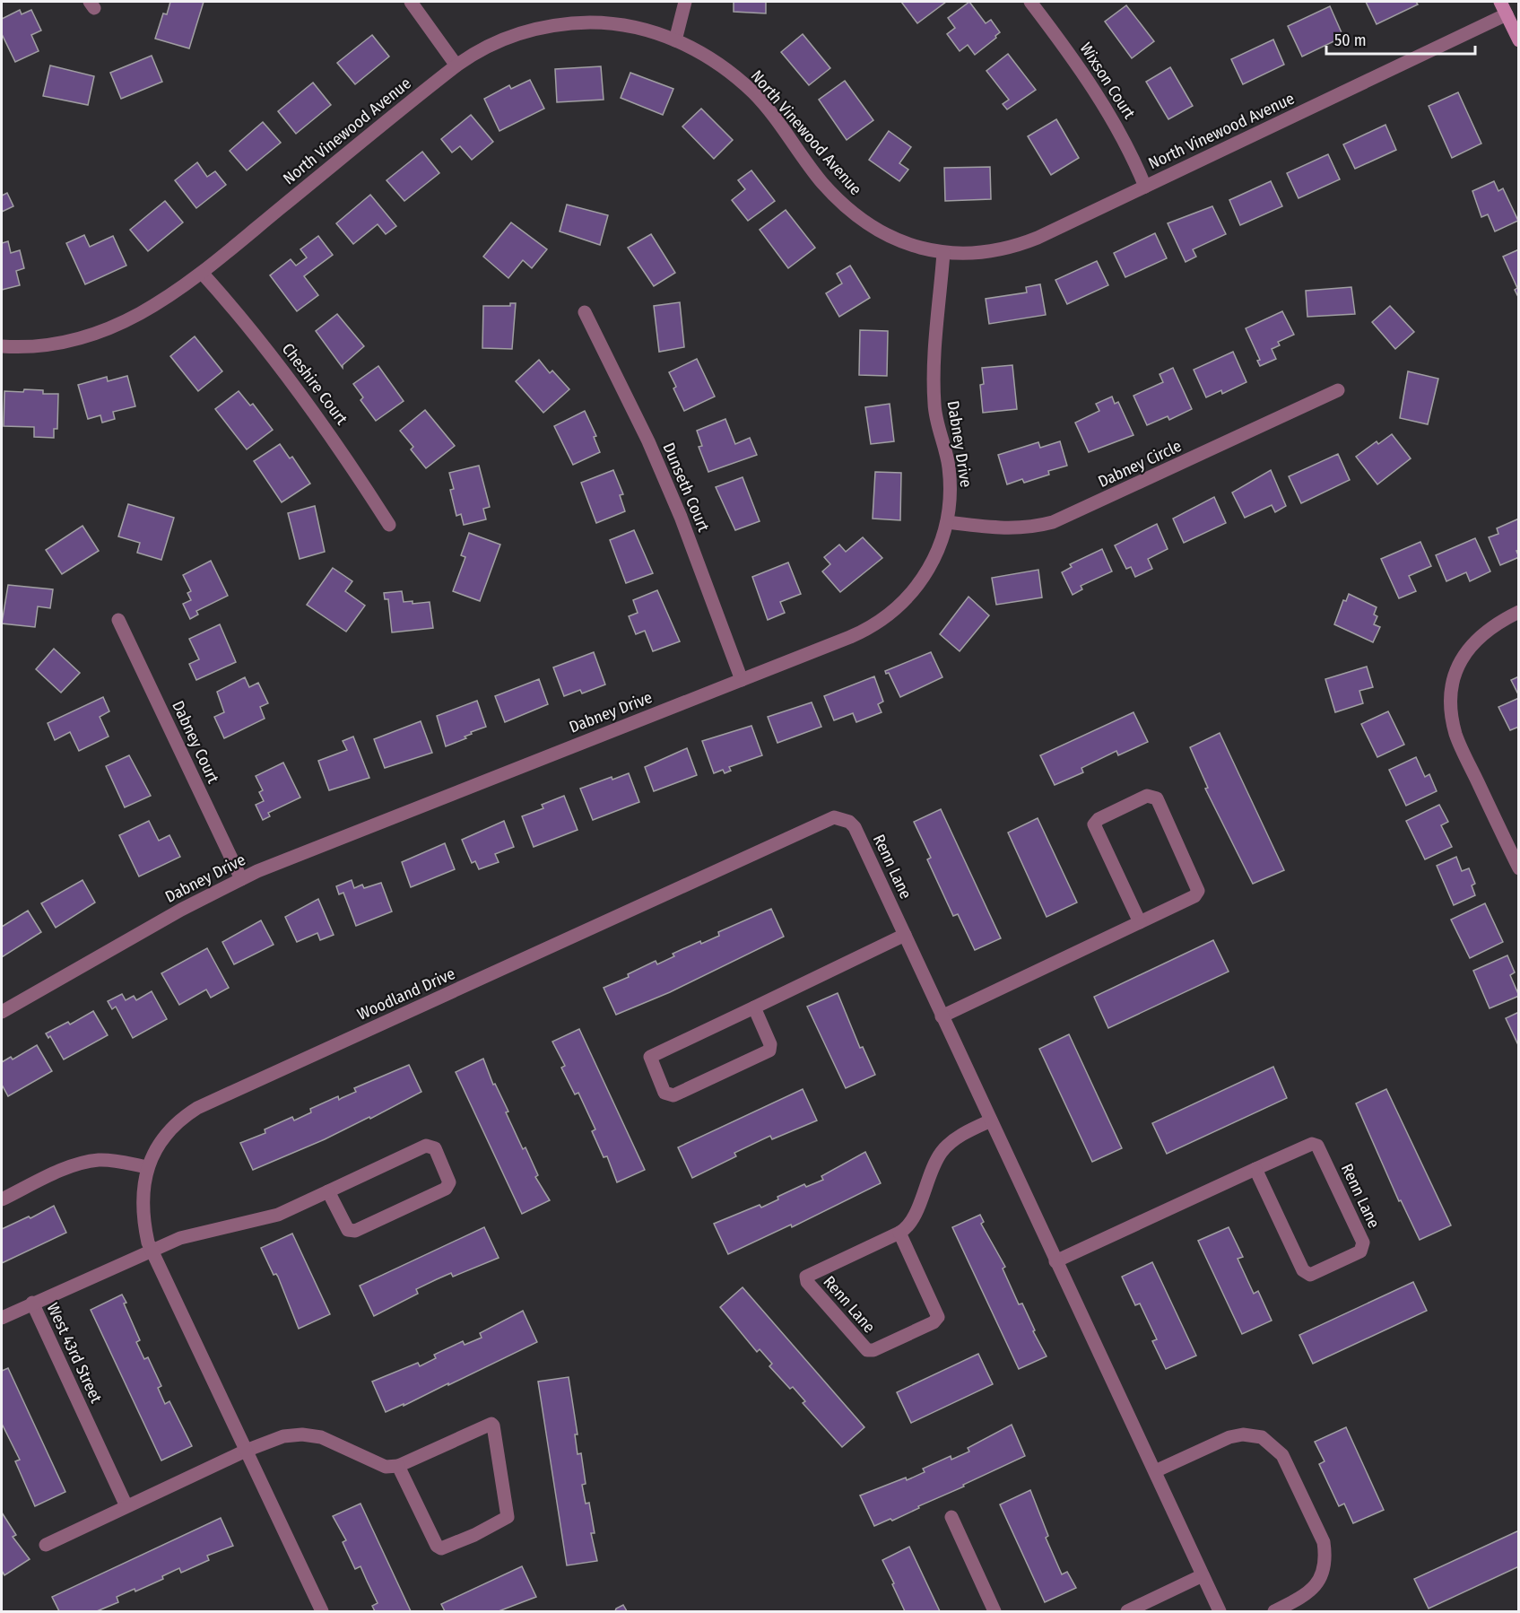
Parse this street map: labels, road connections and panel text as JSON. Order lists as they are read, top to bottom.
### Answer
{
  "streets": {
    "street": [
      "Wixson Court",
      "North Vinewood Avenue",
      "Cheshire Court",
      "Dabney Drive",
      "Dabney Circle",
      "Dunseth Court",
      "Dabney Court",
      "Renn Lane",
      "Woodland Drive",
      "West 43rd Street"
    ]
  },
  "crossings": [
    ["Wixson Court", "North Vinewood Avenue"],
    ["North Vinewood Avenue", "Cheshire Court"],
    ["North Vinewood Avenue", "Dabney Drive"],
    ["Dabney Drive", "Dabney Circle"],
    ["Dabney Drive", "Dunseth Court"],
    ["Dabney Drive", "Dabney Court"],
    ["Renn Lane", "Woodland Drive"]
  ],
  "scale_bar": "50 m"
}
